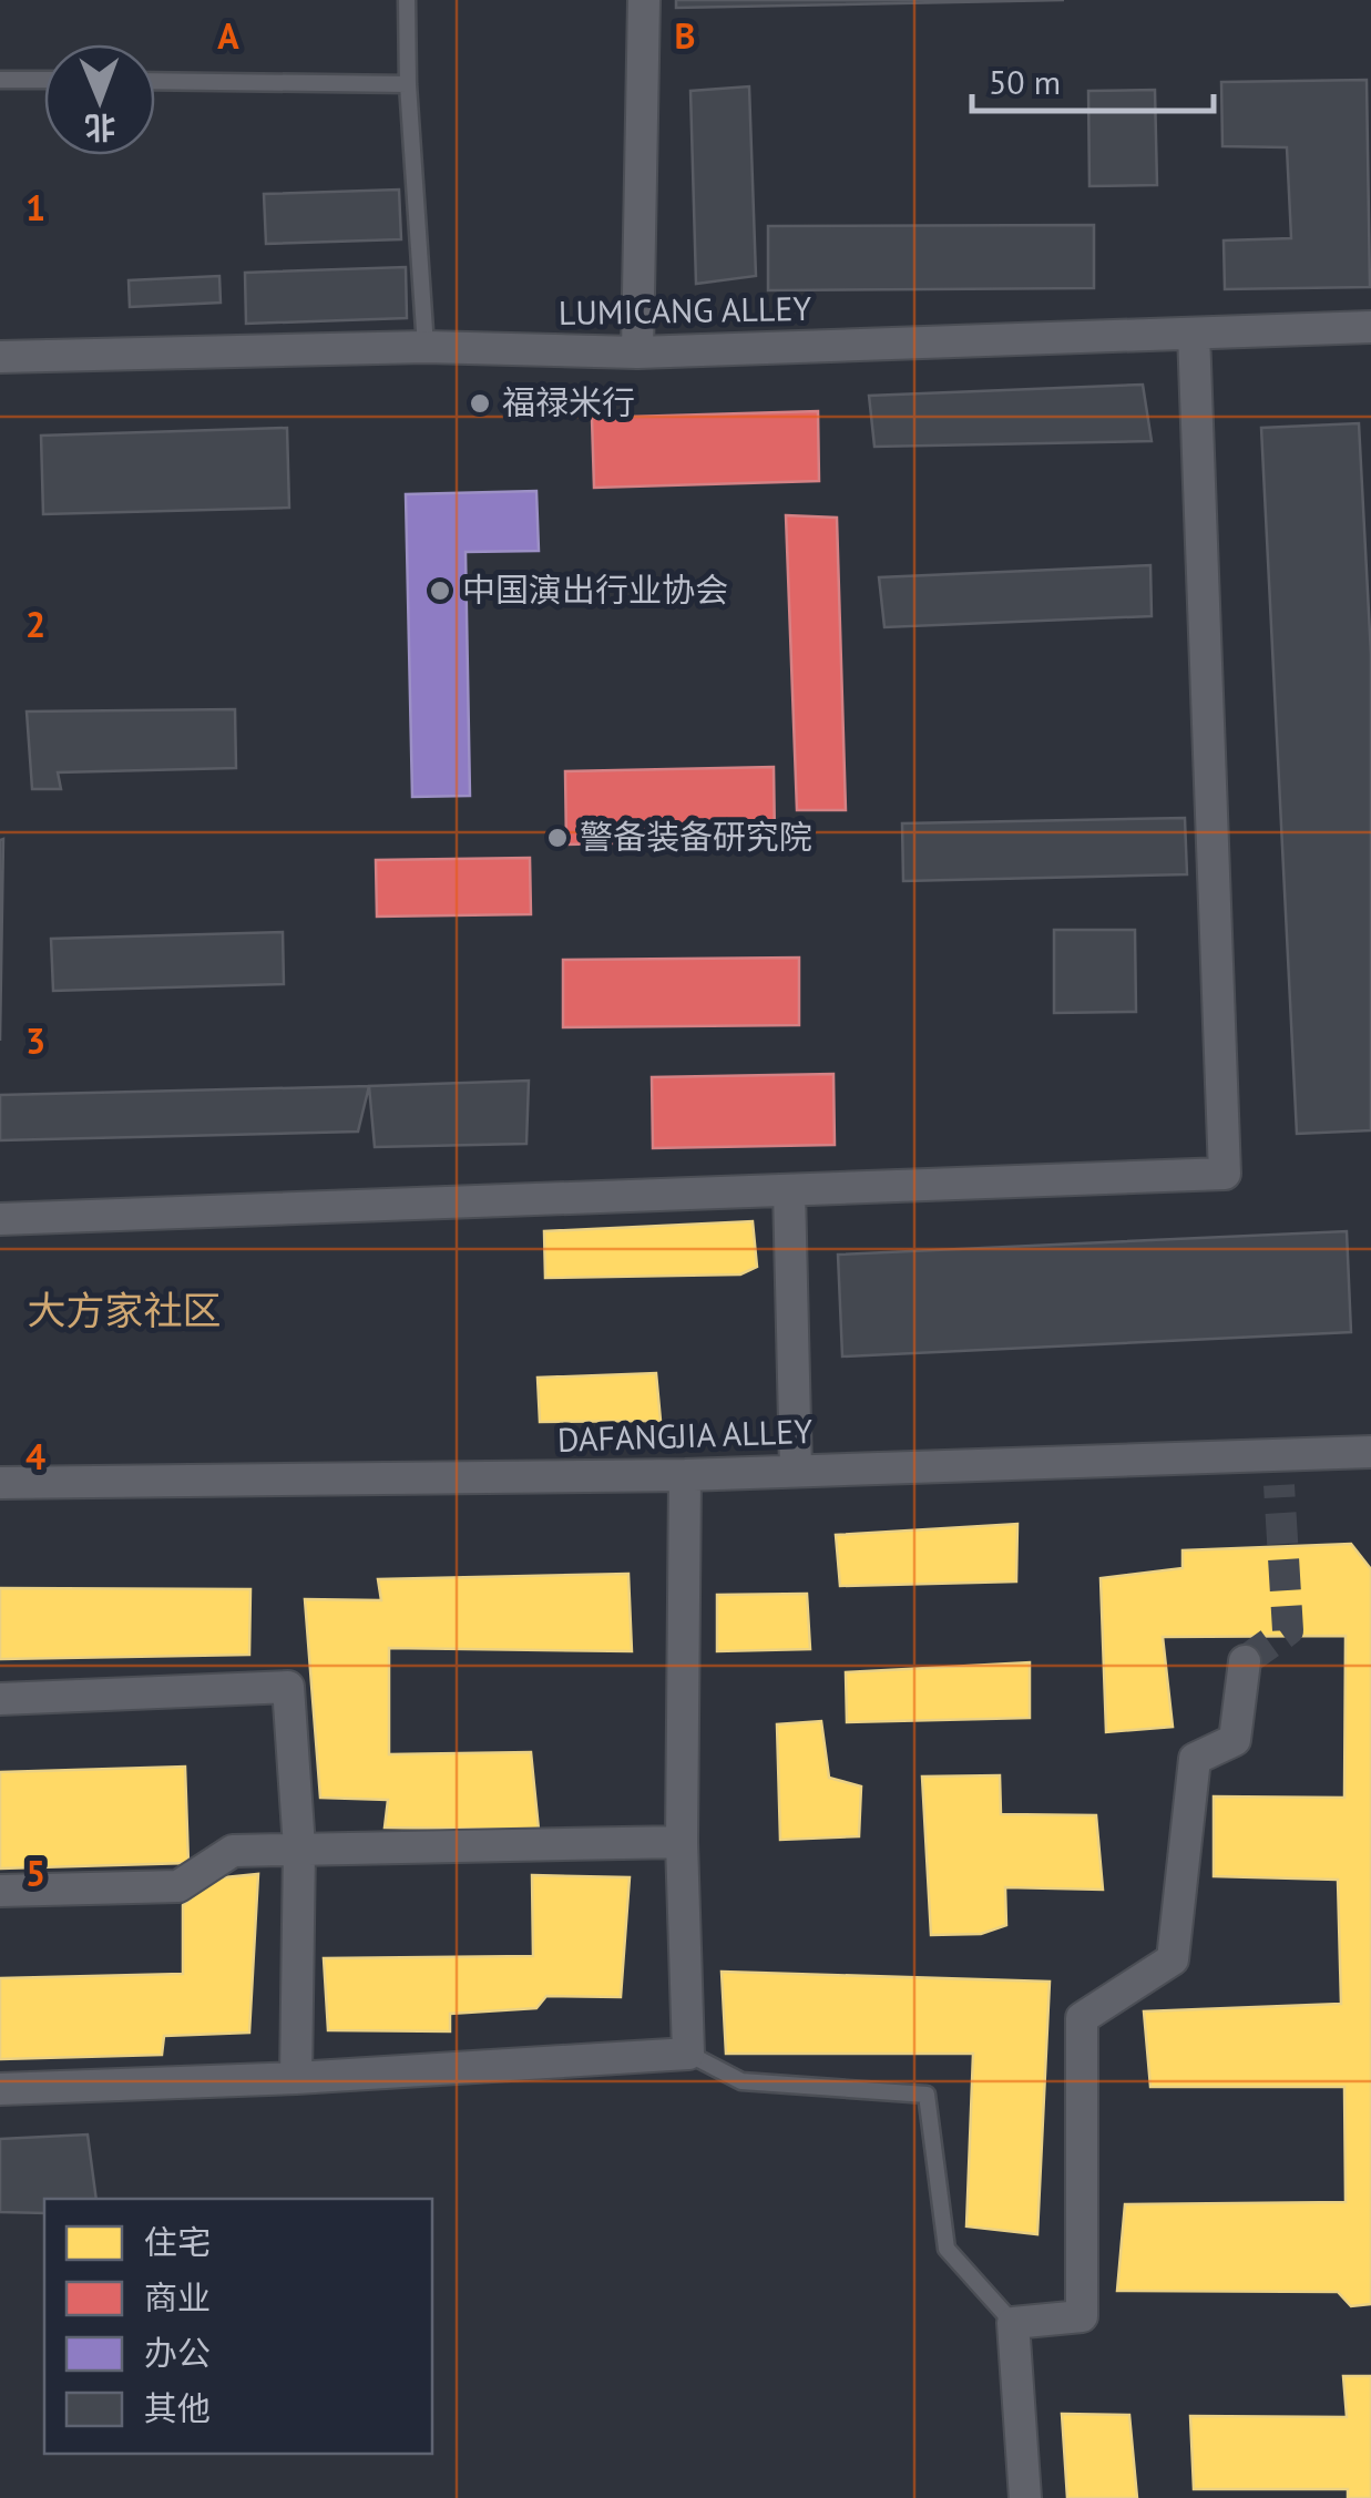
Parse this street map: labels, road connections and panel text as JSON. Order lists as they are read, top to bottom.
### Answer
{
  "streets": {
    "street": ["LUMICANG ALLEY", "DAFANGJIA ALLEY"]
  },
  "districts": ["大方家社区"],
  "places": ["福禄米行", "中国演出行业协会", "警备装备研究院"],
  "legend": [
    "住宅",
    "商业",
    "办公",
    "其他"
  ],
  "scale_bar": "50 m",
  "north": "bottom",
  "grid": {
    "columns": ["A", "B"],
    "rows": [
      "1",
      "2",
      "3",
      "4",
      "5"
    ]
  }
}
